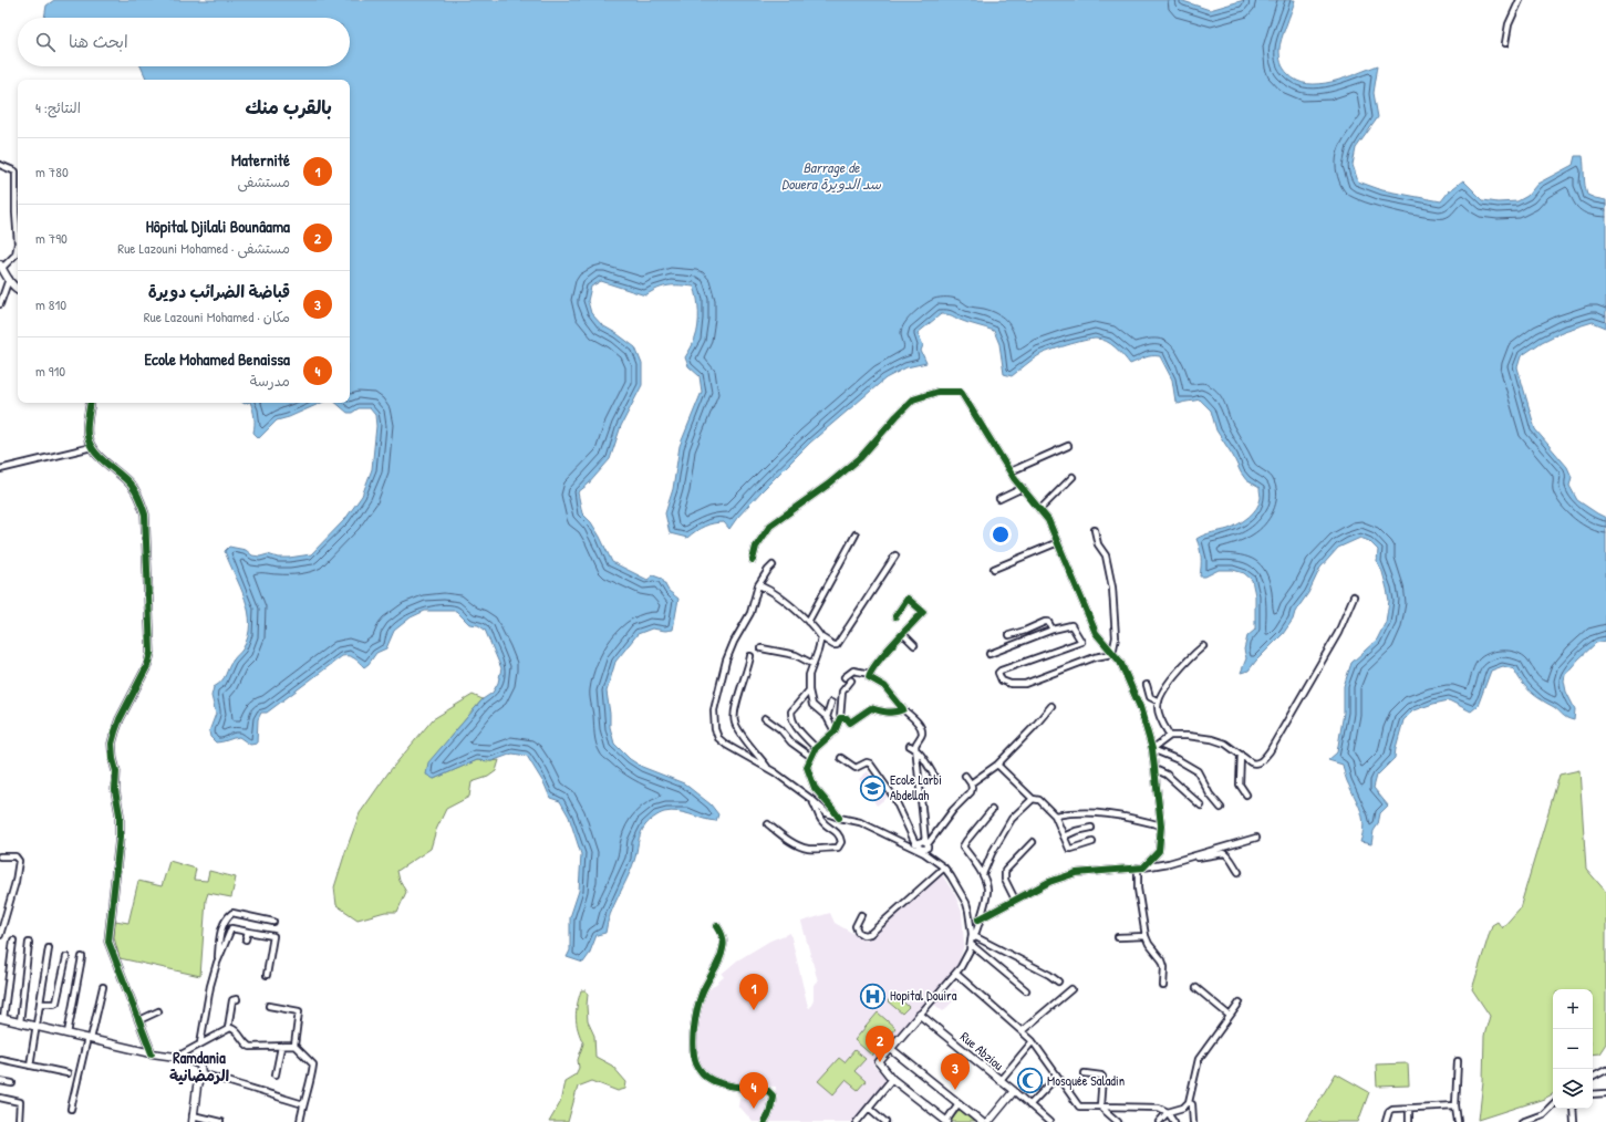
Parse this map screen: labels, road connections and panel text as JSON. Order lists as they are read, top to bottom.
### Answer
{
  "streets": {
    "street": ["Rue Abziou"]
  },
  "districts": ["Ramdania الرمضانية"],
  "water": ["Barrage de Douera سد الدويرة"],
  "places": {
    "school or university": ["Ecole Larbi Abdellah"],
    "hospital": ["Hopital Douira"],
    "mosque": ["Mosquée Saladin"]
  },
  "page": {
    "search": "ابحث هنا",
    "heading": ["بالقرب منك", "النتائج: 4"],
    "list": [
      {
        "mark": "1",
        "name": "Maternité",
        "note": "مستشفى",
        "value": "780 m"
      },
      {
        "mark": "2",
        "name": "Hôpital Djilali Bounâama",
        "note": "مستشفى · Rue Lazouni Mohamed",
        "value": "790 m"
      },
      {
        "mark": "3",
        "name": "قباضة الضرائب دويرة",
        "note": "مكان · Rue Lazouni Mohamed",
        "value": "810 m"
      },
      {
        "mark": "4",
        "name": "Ecole Mohamed Benaissa",
        "note": "مدرسة",
        "value": "910 m"
      }
    ],
    "pins": [
      "1",
      "2",
      "3",
      "4"
    ],
    "map_buttons": ["+", "−"]
  }
}
